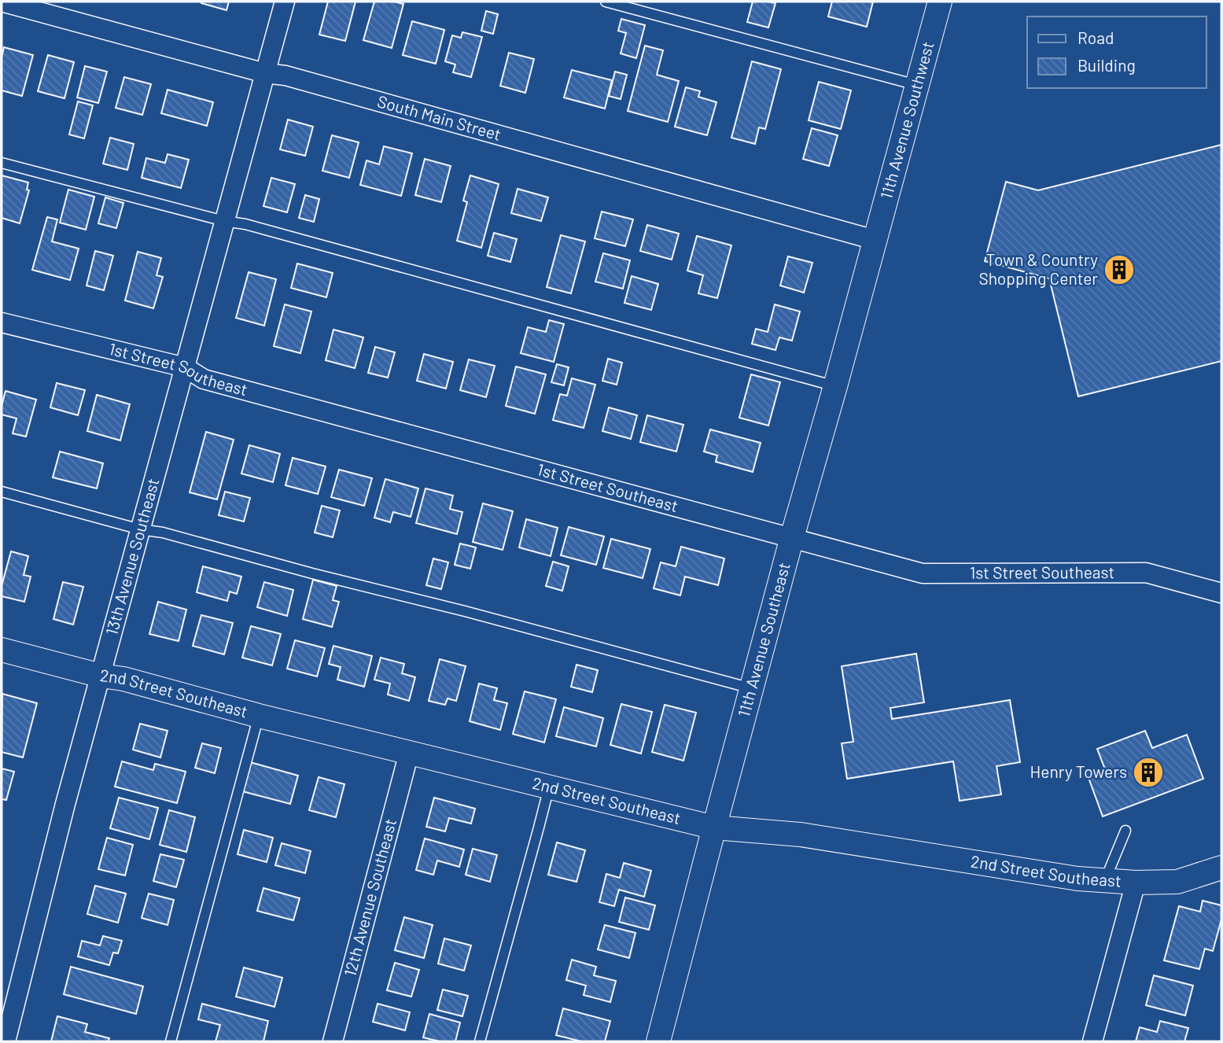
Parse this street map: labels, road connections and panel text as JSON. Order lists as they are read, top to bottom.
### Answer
{
  "streets": {
    "street": [
      "South Main Street",
      "11th Avenue Southwest",
      "1st Street Southeast",
      "13th Avenue Southeast",
      "11th Avenue Southeast",
      "2nd Street Southeast",
      "12th Avenue Southeast"
    ]
  },
  "crossings": [
    ["South Main Street", "11th Avenue Southwest"],
    ["South Main Street", "13th Avenue Southeast"],
    ["South Main Street", "11th Avenue Southeast"],
    ["11th Avenue Southwest", "11th Avenue Southeast"],
    ["1st Street Southeast", "13th Avenue Southeast"],
    ["1st Street Southeast", "11th Avenue Southeast"],
    ["13th Avenue Southeast", "2nd Street Southeast"],
    ["11th Avenue Southeast", "2nd Street Southeast"],
    ["2nd Street Southeast", "12th Avenue Southeast"]
  ],
  "places": {
    "building": ["Town & Country Shopping Center", "Henry Towers"]
  },
  "legend": ["Road", "Building"]
}
